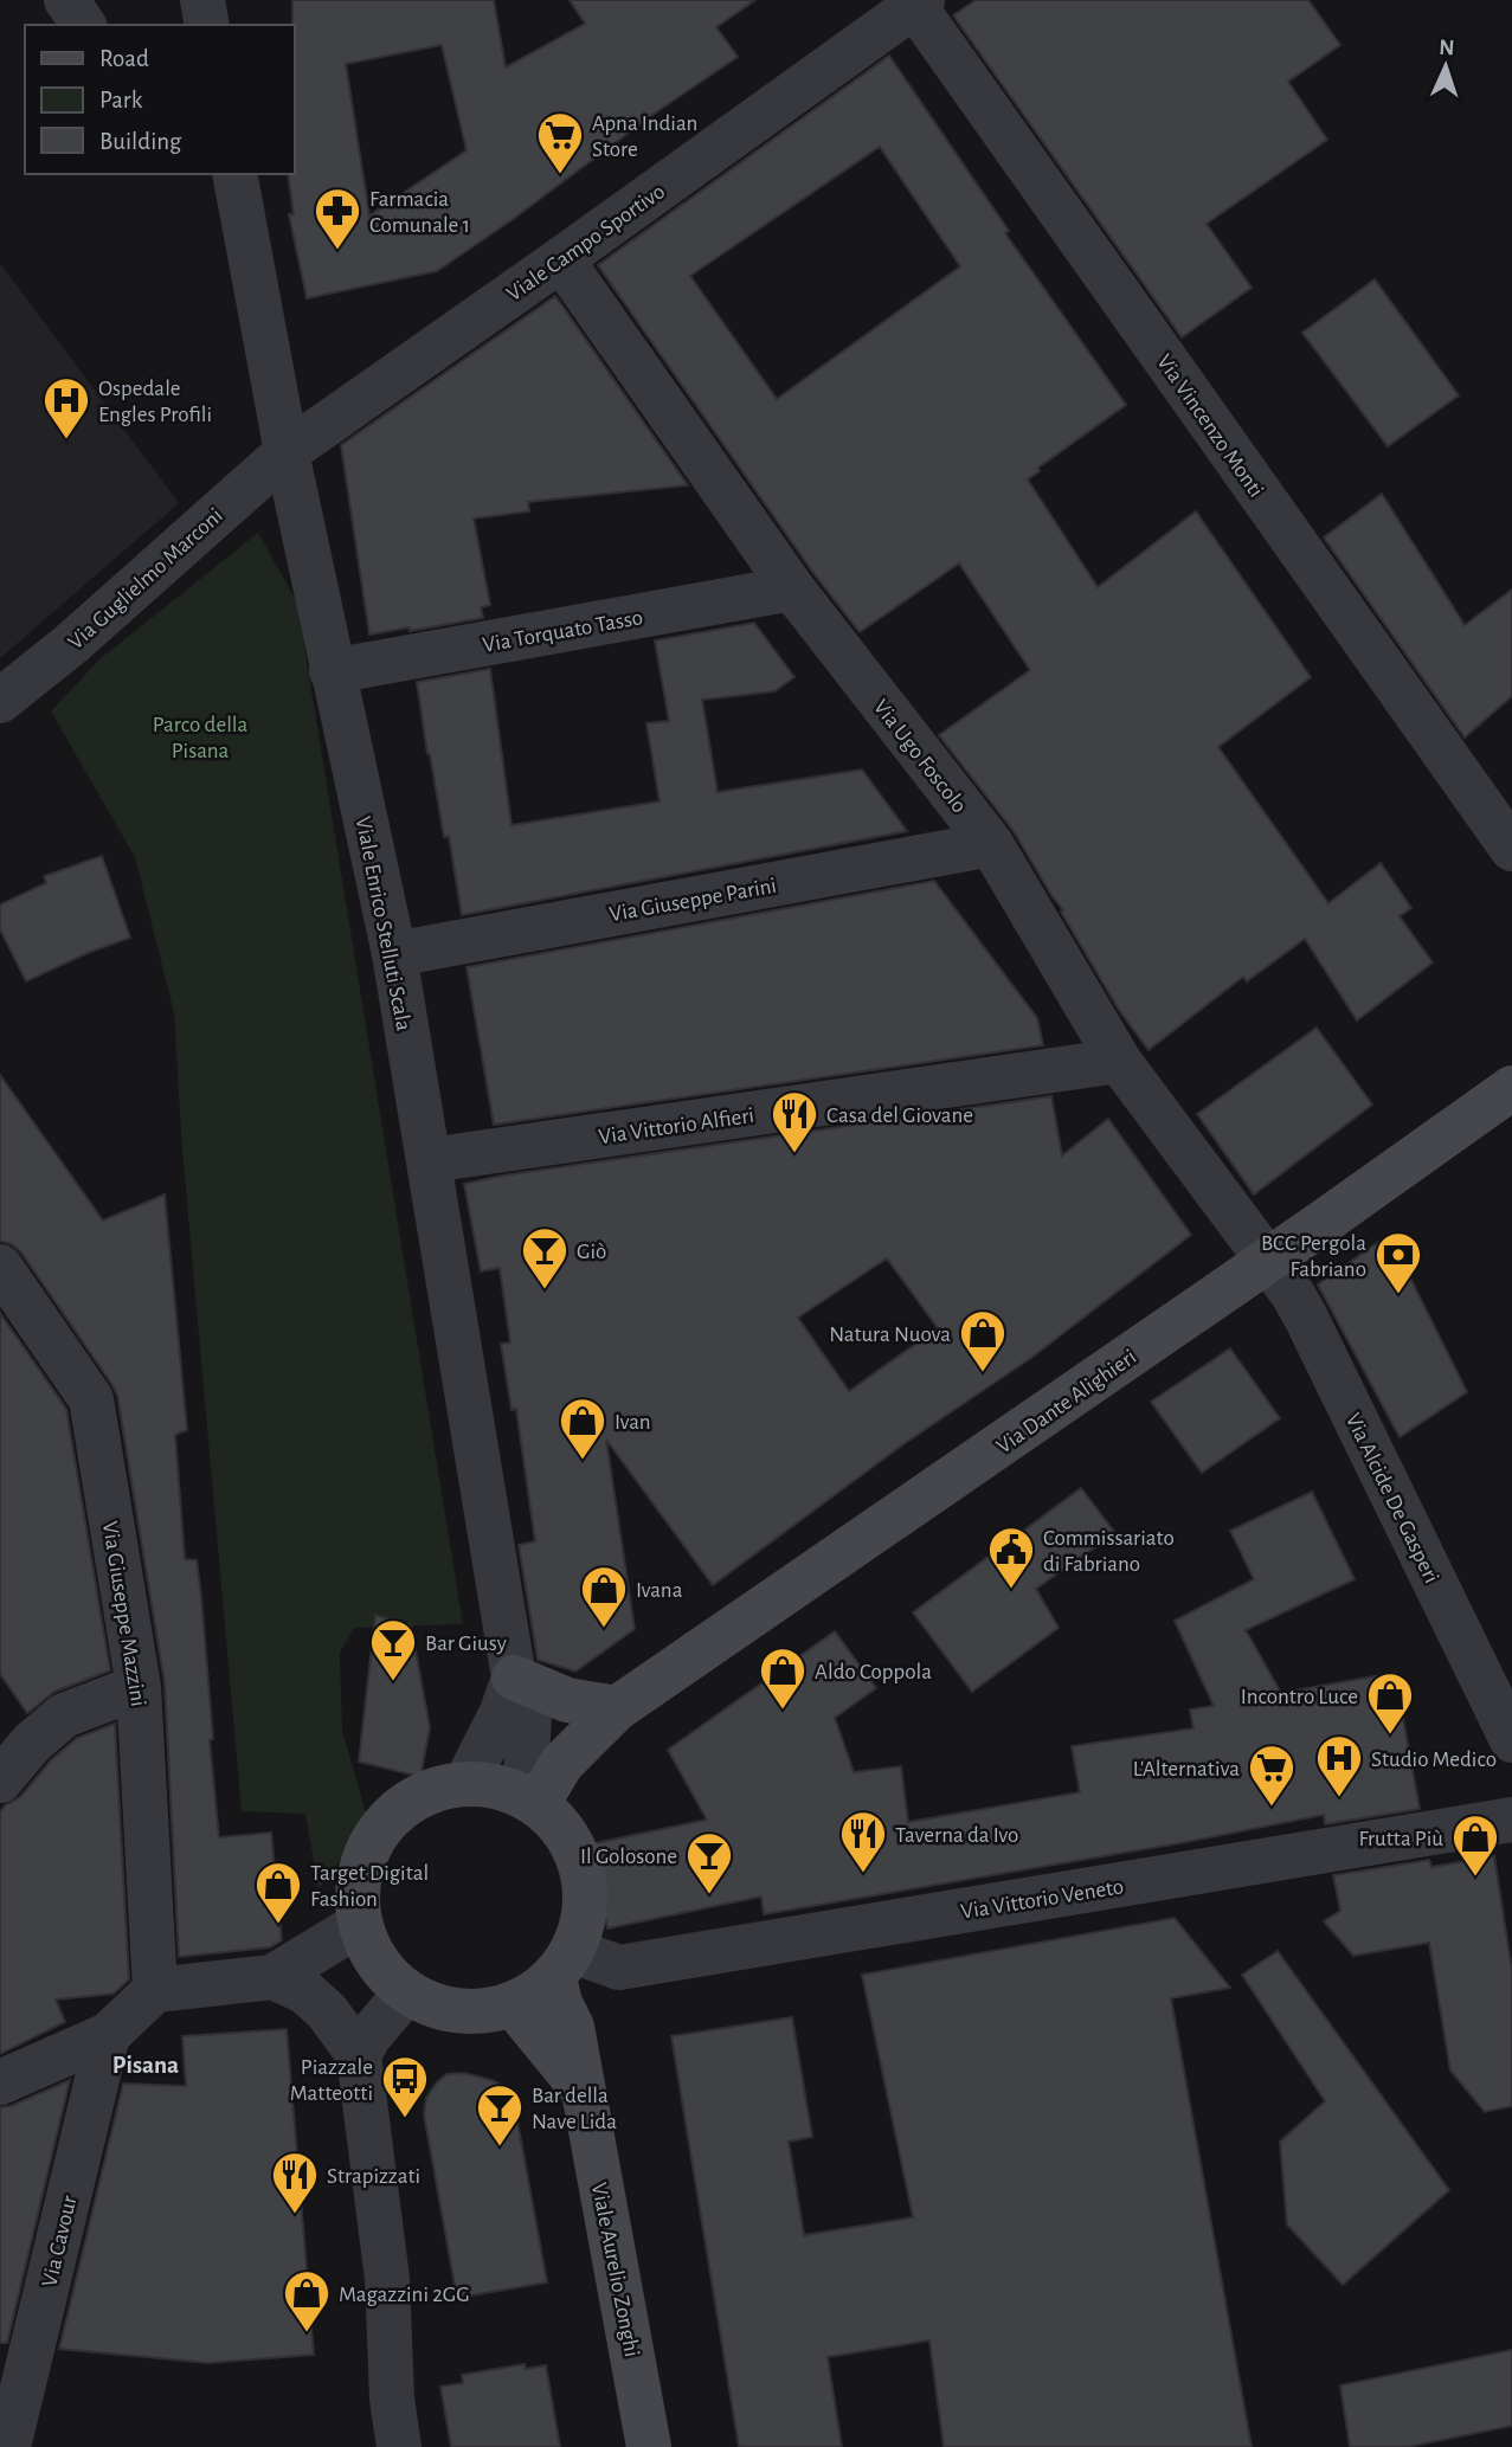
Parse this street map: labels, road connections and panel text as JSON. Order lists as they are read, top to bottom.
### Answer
{
  "streets": {
    "main road": ["Via Dante Alighieri", "Viale Aurelio Zonghi"],
    "street": [
      "Viale Campo Sportivo",
      "Via Vincenzo Monti",
      "Via Guglielmo Marconi",
      "Via Torquato Tasso",
      "Via Ugo Foscolo",
      "Via Giuseppe Parini",
      "Viale Enrico Stelluti Scala",
      "Via Vittorio Alfieri",
      "Via Alcide De Gasperi",
      "Via Giuseppe Mazzini",
      "Via Vittorio Veneto",
      "Via Cavour"
    ]
  },
  "crossings": [
    ["Viale Campo Sportivo", "Via Vincenzo Monti"],
    ["Viale Campo Sportivo", "Via Guglielmo Marconi"],
    ["Viale Campo Sportivo", "Via Ugo Foscolo"],
    ["Viale Campo Sportivo", "Viale Enrico Stelluti Scala"],
    ["Via Guglielmo Marconi", "Viale Enrico Stelluti Scala"],
    ["Via Torquato Tasso", "Via Ugo Foscolo"],
    ["Via Torquato Tasso", "Viale Enrico Stelluti Scala"],
    ["Via Ugo Foscolo", "Via Giuseppe Parini"],
    ["Via Ugo Foscolo", "Via Vittorio Alfieri"],
    ["Via Ugo Foscolo", "Via Dante Alighieri"],
    ["Via Ugo Foscolo", "Via Alcide De Gasperi"],
    ["Via Giuseppe Parini", "Viale Enrico Stelluti Scala"],
    ["Viale Enrico Stelluti Scala", "Via Vittorio Alfieri"],
    ["Viale Enrico Stelluti Scala", "Via Dante Alighieri"],
    ["Viale Enrico Stelluti Scala", "Via Vittorio Veneto"],
    ["Viale Enrico Stelluti Scala", "Viale Aurelio Zonghi"],
    ["Via Dante Alighieri", "Via Alcide De Gasperi"],
    ["Via Dante Alighieri", "Via Vittorio Veneto"],
    ["Via Dante Alighieri", "Viale Aurelio Zonghi"],
    ["Via Vittorio Veneto", "Viale Aurelio Zonghi"]
  ],
  "districts": ["Pisana"],
  "parks": ["Parco della Pisana"],
  "places": {
    "supermarket": ["Apna Indian Store", "L'Alternativa"],
    "pharmacy": ["Farmacia Comunale 1"],
    "hospital": ["Ospedale Engles Profili", "Studio Medico"],
    "restaurant": ["Casa del Giovane", "Taverna da Ivo", "Strapizzati"],
    "bar": [
      "Giò",
      "Bar Giusy",
      "Il Golosone",
      "Bar della Nave Lida"
    ],
    "bank": ["BCC Pergola Fabriano"],
    "shop": [
      "Natura Nuova",
      "Ivan",
      "Ivana",
      "Aldo Coppola",
      "Incontro Luce",
      "Frutta Più",
      "Target Digital Fashion",
      "Magazzini 2GG"
    ],
    "public building": ["Commissariato di Fabriano"],
    "bus stop": ["Piazzale Matteotti"]
  },
  "legend": ["Road", "Park", "Building"],
  "north": "top"
}
